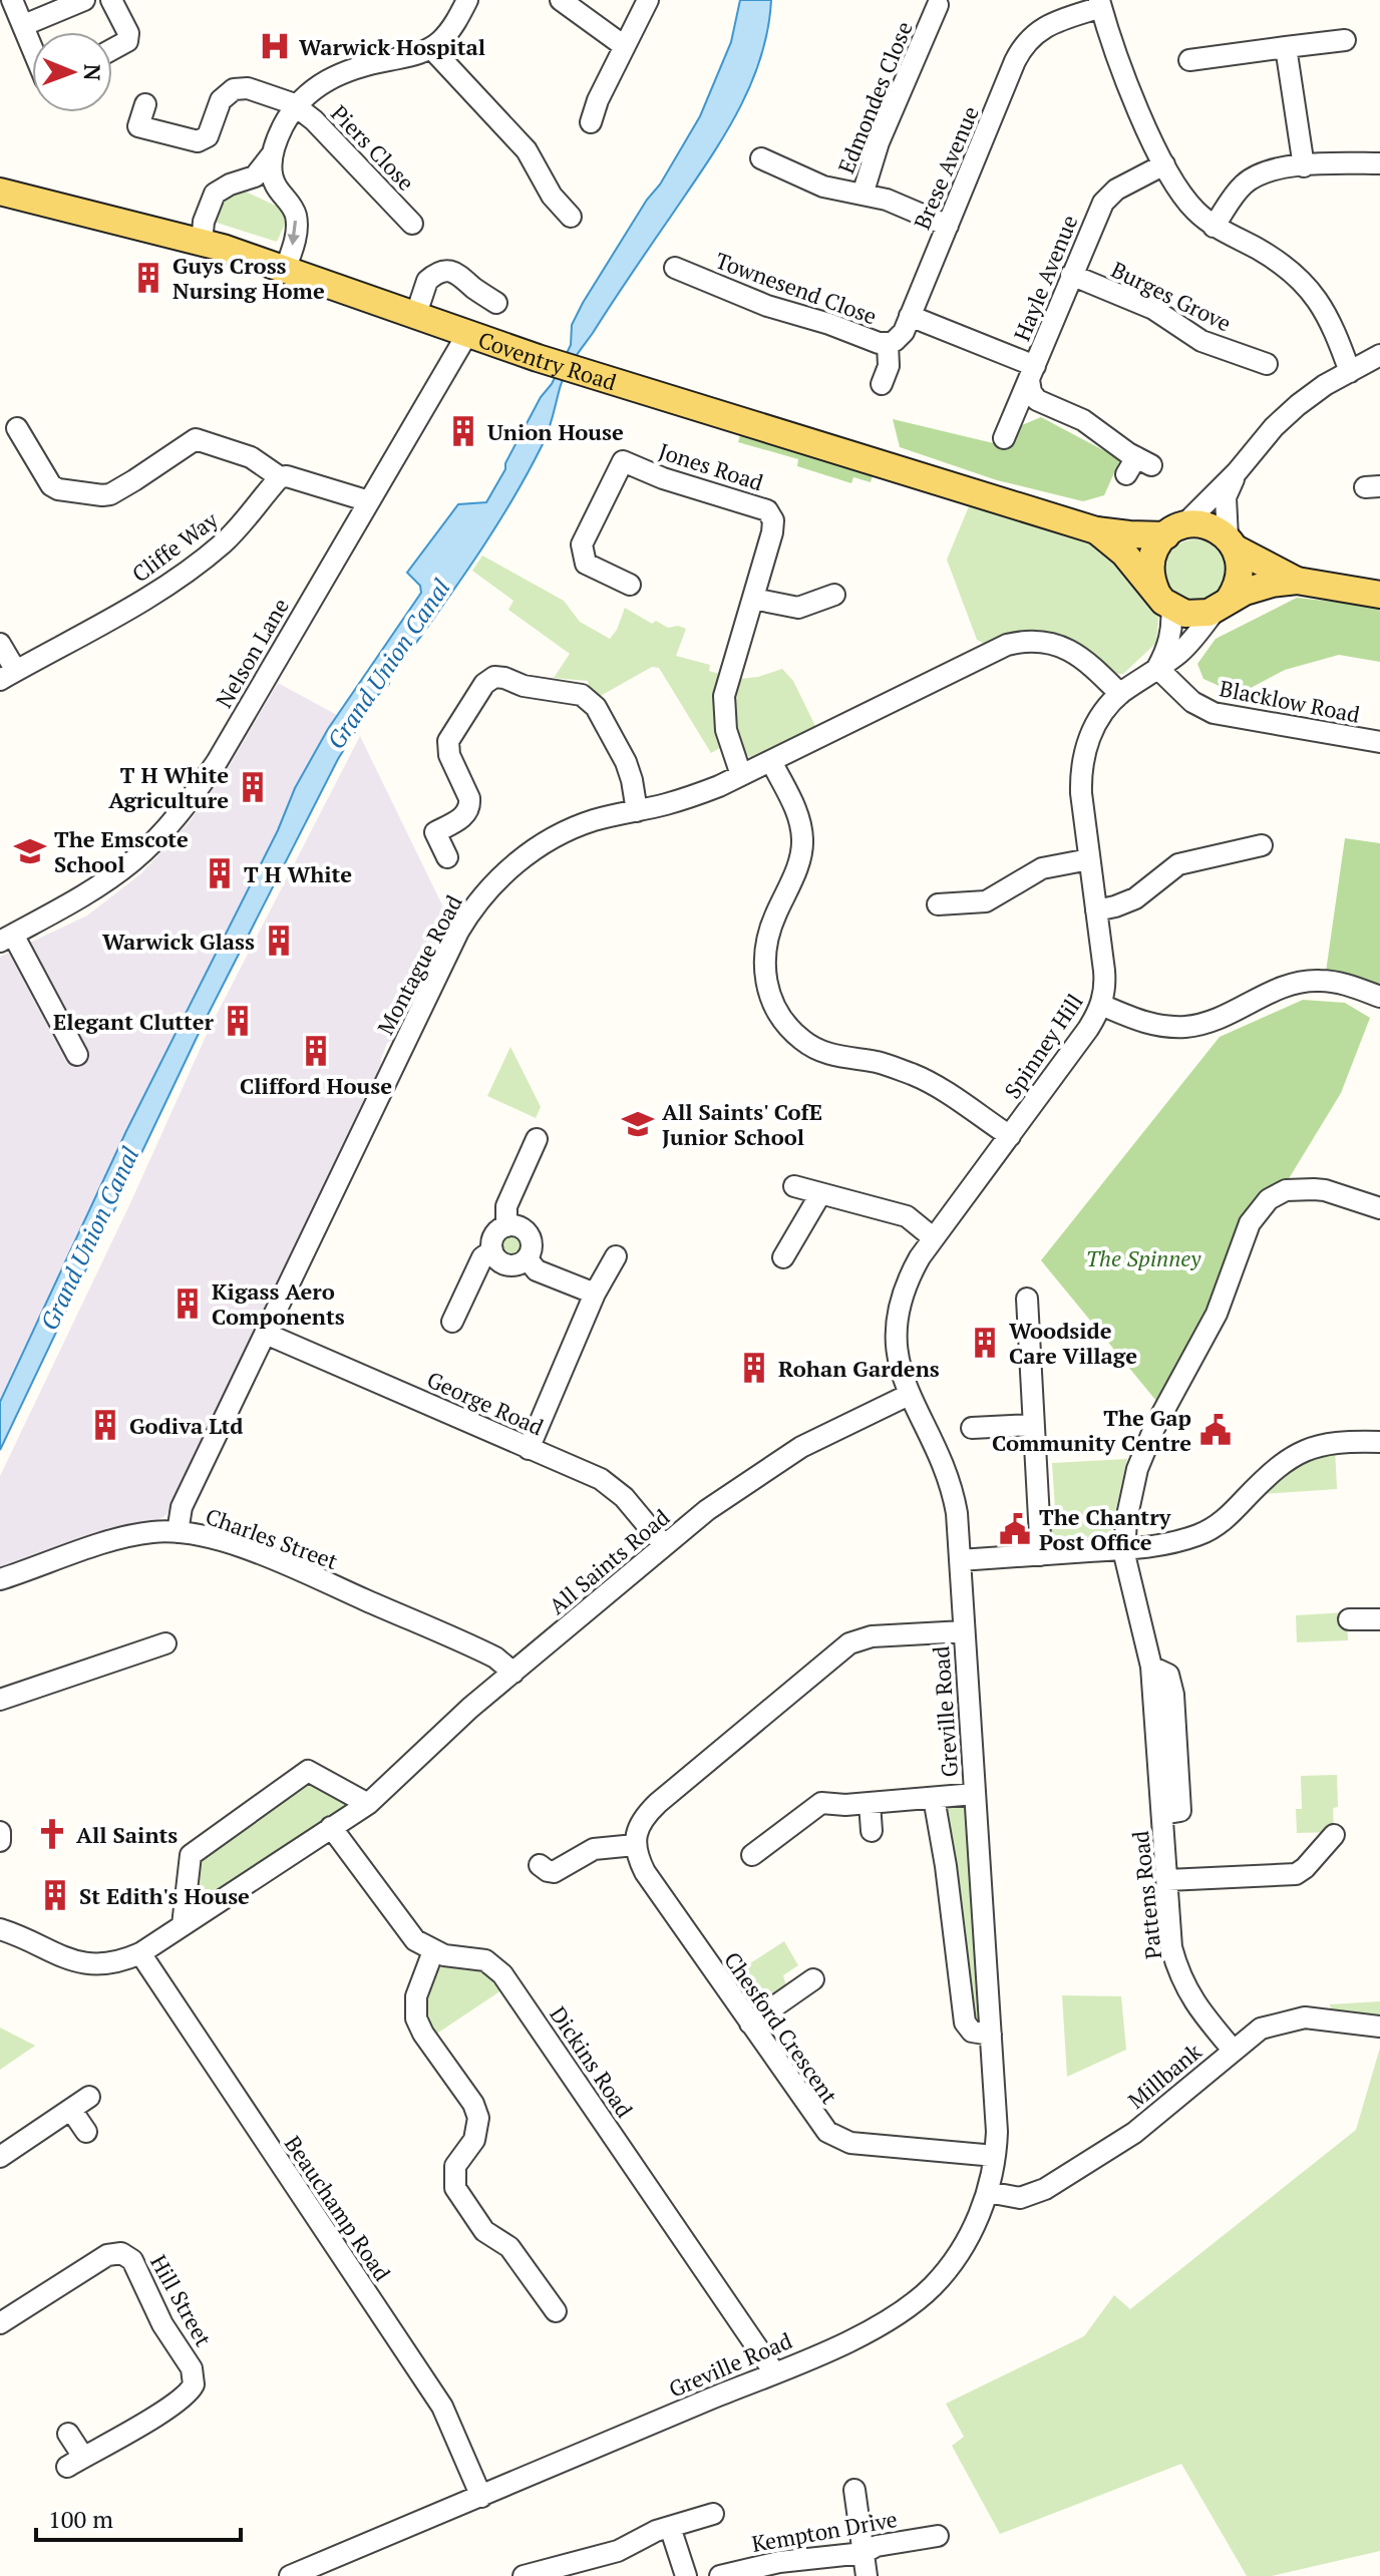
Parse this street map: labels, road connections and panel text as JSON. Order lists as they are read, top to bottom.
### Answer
{
  "streets": {
    "main road": ["Coventry Road"],
    "street": [
      "Edmondes Close",
      "Piers Close",
      "Brese Avenue",
      "Hayle Avenue",
      "Townesend Close",
      "Burges Grove",
      "Jones Road",
      "Cliffe Way",
      "Nelson Lane",
      "Blacklow Road",
      "Montague Road",
      "Spinney Hill",
      "George Road",
      "Charles Street",
      "All Saints Road",
      "Greville Road",
      "Pattens Road",
      "Chesford Crescent",
      "Dickins Road",
      "Millbank",
      "Beauchamp Road",
      "Hill Street",
      "Kempton Drive"
    ]
  },
  "crossings": [
    ["Brese Avenue", "Townesend Close"],
    ["Hayle Avenue", "Burges Grove"],
    ["Coventry Road", "Nelson Lane"],
    ["Coventry Road", "Spinney Hill"],
    ["Jones Road", "Montague Road"],
    ["Blacklow Road", "Spinney Hill"],
    ["Montague Road", "Spinney Hill"],
    ["Montague Road", "George Road"],
    ["Montague Road", "Charles Street"],
    ["Spinney Hill", "All Saints Road"],
    ["Spinney Hill", "Greville Road"],
    ["George Road", "All Saints Road"],
    ["Charles Street", "All Saints Road"],
    ["All Saints Road", "Greville Road"],
    ["All Saints Road", "Dickins Road"],
    ["All Saints Road", "Beauchamp Road"],
    ["Greville Road", "Chesford Crescent"],
    ["Greville Road", "Dickins Road"],
    ["Greville Road", "Millbank"],
    ["Greville Road", "Beauchamp Road"],
    ["Pattens Road", "Millbank"]
  ],
  "water": ["Grand Union Canal"],
  "parks": ["The Spinney"],
  "places": {
    "hospital": ["Warwick Hospital"],
    "building": [
      "Guys Cross Nursing Home",
      "Union House",
      "T H White Agriculture",
      "T H White",
      "Warwick Glass",
      "Elegant Clutter",
      "Clifford House",
      "Kigass Aero Components",
      "Woodside Care Village",
      "Rohan Gardens",
      "Godiva Ltd",
      "St Edith's House"
    ],
    "school or university": ["The Emscote School", "All Saints' CofE Junior School"],
    "public building": ["The Gap Community Centre", "The Chantry Post Office"],
    "church": ["All Saints"]
  },
  "scale_bar": "100 m",
  "north": "right"
}
